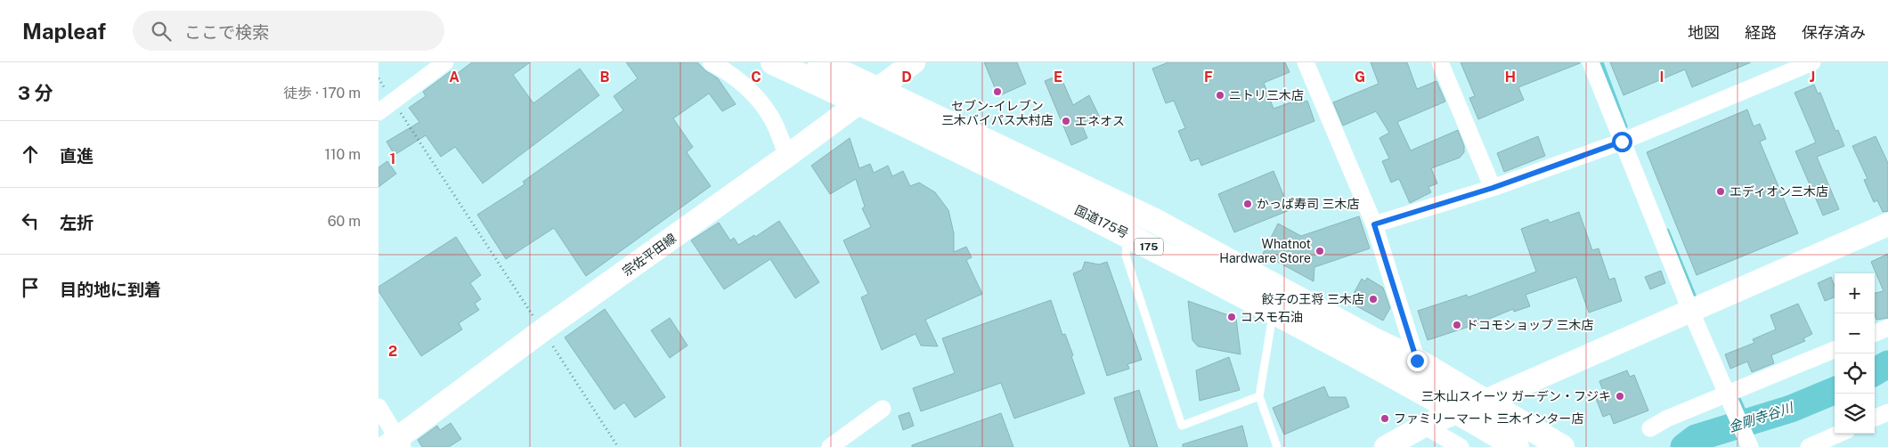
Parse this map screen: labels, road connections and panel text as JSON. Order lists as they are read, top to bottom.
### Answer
{
  "streets": {
    "highway": ["国道175号", "175"],
    "main road": ["宗佐平田線"]
  },
  "crossings": [
    ["国道175号", "宗佐平田線"]
  ],
  "water": ["金剛寺谷川"],
  "places": [
    "セブン-イレブン 三木バイパス大村店",
    "ニトリ三木店",
    "エネオス",
    "エディオン三木店",
    "かっぱ寿司 三木店",
    "Whatnot Hardware Store",
    "餃子の王将 三木店",
    "コスモ石油",
    "ドコモショップ 三木店",
    "三木山スイーツ ガーデン・フジキ",
    "ファミリーマート 三木インター店"
  ],
  "page": {
    "header": "Mapleaf",
    "search": "ここで検索",
    "nav": ["地図", "経路", "保存済み"],
    "heading": ["3 分", "徒歩 · 170 m"],
    "list": [
      ["直進", "110 m"],
      ["左折", "60 m"],
      "目的地に到着"
    ],
    "map_buttons": ["+", "−"]
  },
  "grid": {
    "columns": [
      "A",
      "B",
      "C",
      "D",
      "E",
      "F",
      "G",
      "H",
      "I",
      "J"
    ],
    "rows": ["1", "2"]
  }
}
